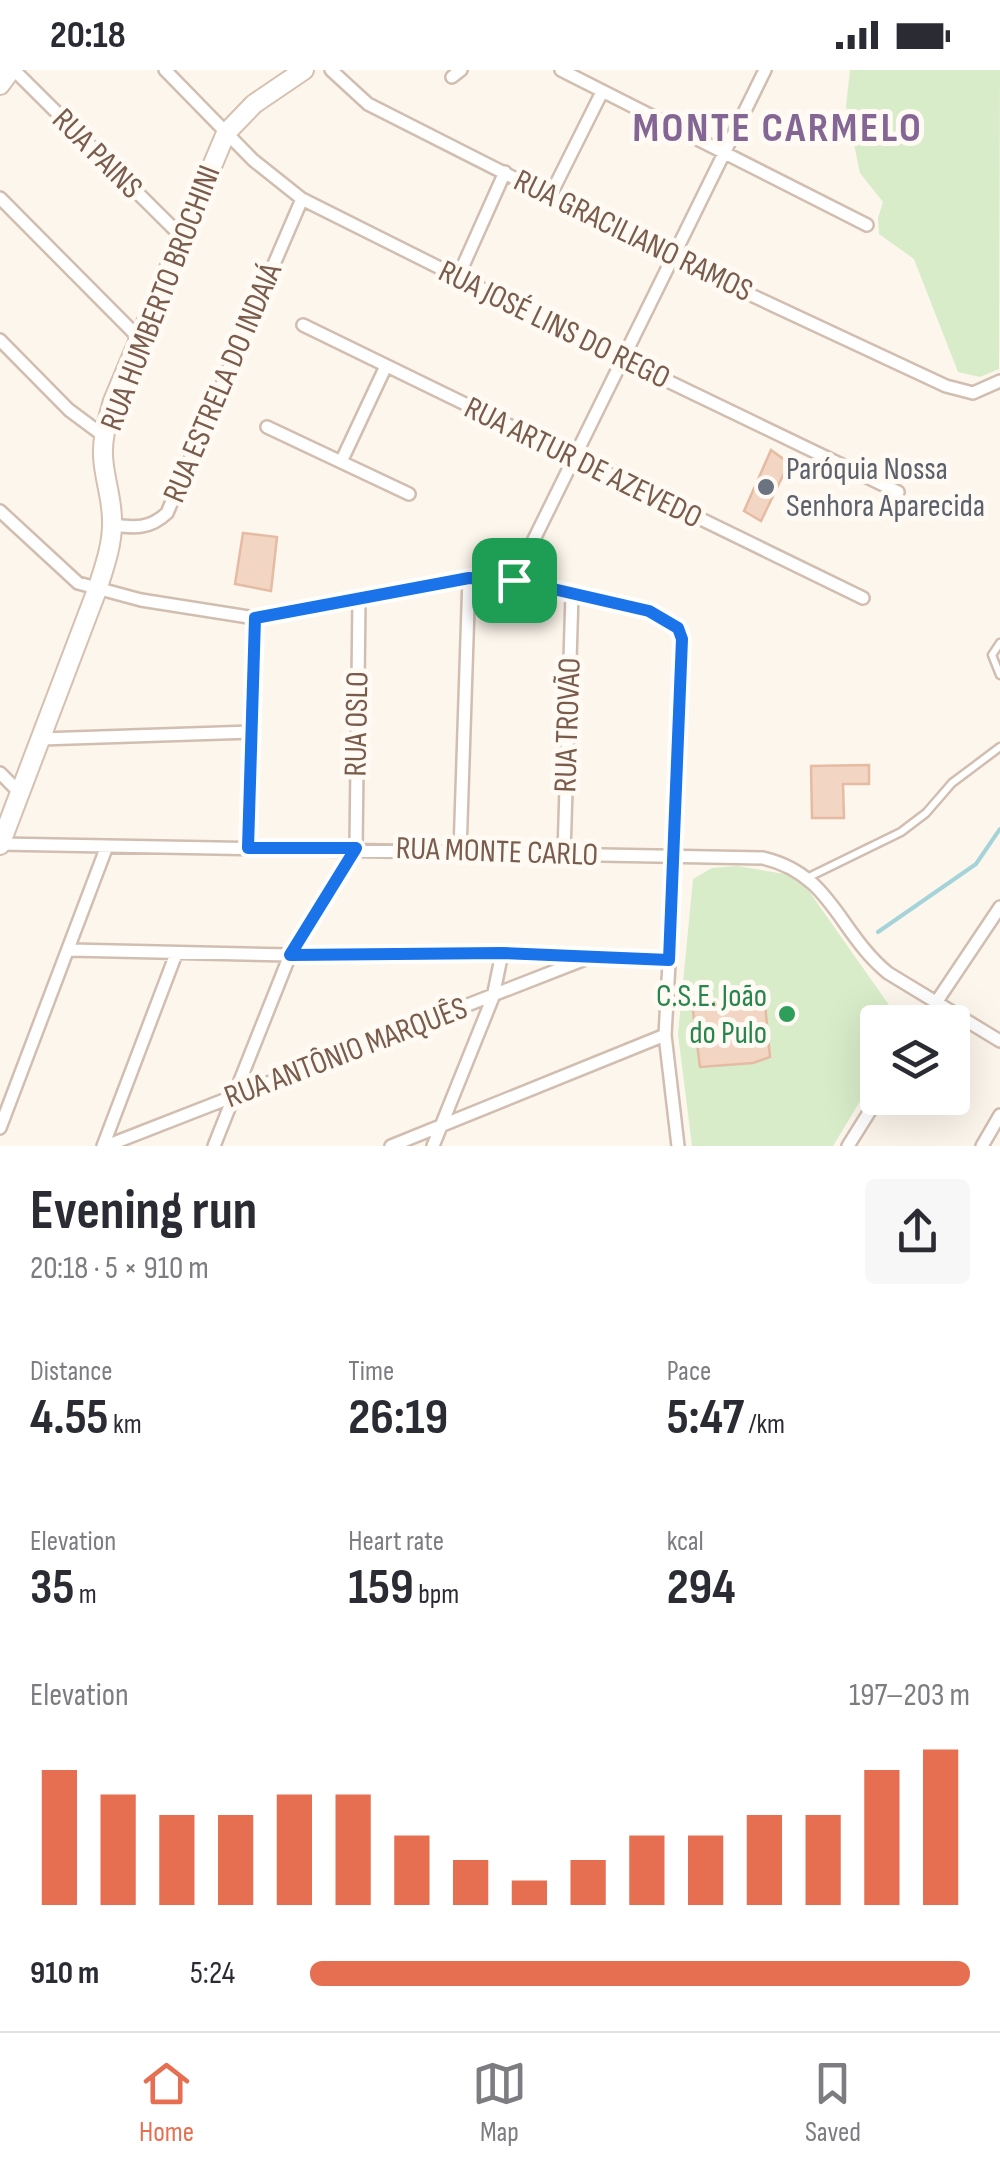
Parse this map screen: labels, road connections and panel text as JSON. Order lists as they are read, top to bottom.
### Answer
{
  "streets": {
    "street": [
      "RUA PAINS",
      "RUA GRACILIANO RAMOS",
      "RUA HUMBERTO BROCHINI",
      "RUA JOSÉ LINS DO REGO",
      "RUA ESTRELA DO INDAIÁ",
      "RUA ARTUR DE AZEVEDO",
      "RUA OSLO",
      "RUA TROVÃO",
      "RUA MONTE CARLO",
      "RUA ANTÔNIO MARQUÊS"
    ]
  },
  "crossings": [
    ["RUA PAINS", "RUA HUMBERTO BROCHINI"],
    ["RUA HUMBERTO BROCHINI", "RUA JOSÉ LINS DO REGO"],
    ["RUA HUMBERTO BROCHINI", "RUA ESTRELA DO INDAIÁ"],
    ["RUA HUMBERTO BROCHINI", "RUA MONTE CARLO"],
    ["RUA JOSÉ LINS DO REGO", "RUA ESTRELA DO INDAIÁ"],
    ["RUA OSLO", "RUA MONTE CARLO"],
    ["RUA TROVÃO", "RUA MONTE CARLO"]
  ],
  "districts": ["MONTE CARMELO"],
  "places": ["Paróquia Nossa Senhora Aparecida", "C.S.E. João do Pulo"],
  "page": {
    "status": "20:18",
    "heading": ["Evening run", "20:18 · 5 × 910 m"],
    "stats": [
      ["Distance", "4.55 km"],
      ["Time", "26:19"],
      ["Pace", "5:47 /km"],
      ["Elevation", "35 m"],
      ["Heart rate", "159 bpm"],
      ["kcal", "294"]
    ],
    "chart": ["Elevation", "197–203 m"],
    "list": [
      {
        "name": "910 m",
        "note": "5:24"
      }
    ],
    "tabs": ["Home", "Map", "Saved"]
  }
}
